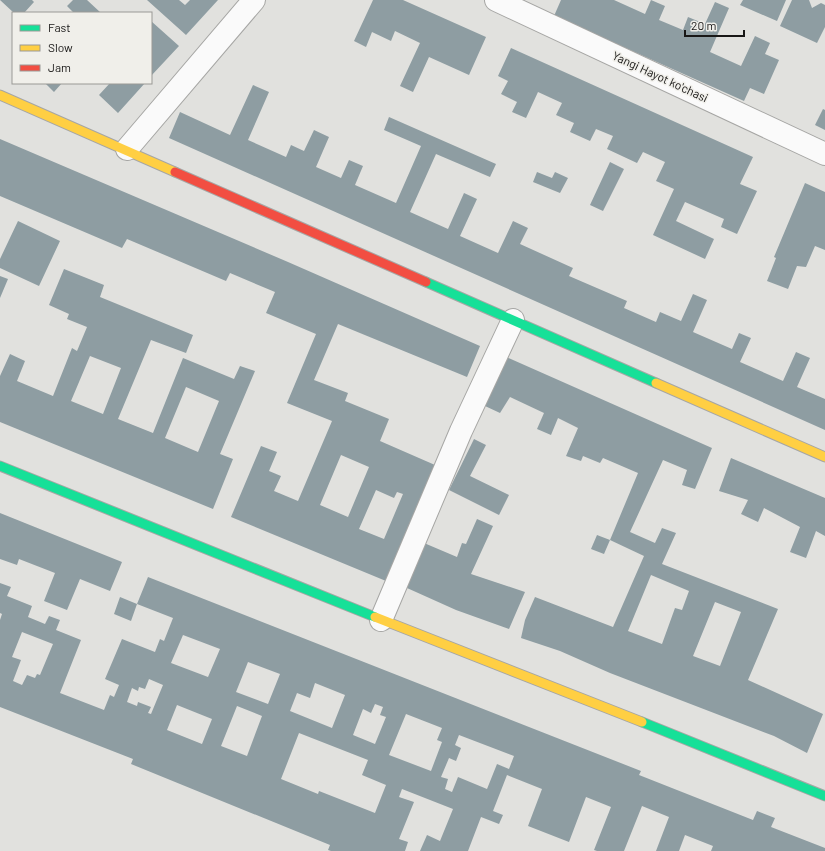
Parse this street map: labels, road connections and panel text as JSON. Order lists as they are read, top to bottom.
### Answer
{
  "streets": {
    "street": ["Yangi Hayot ko'chasi"]
  },
  "legend": ["Fast", "Slow", "Jam"],
  "scale_bar": "20 m"
}
